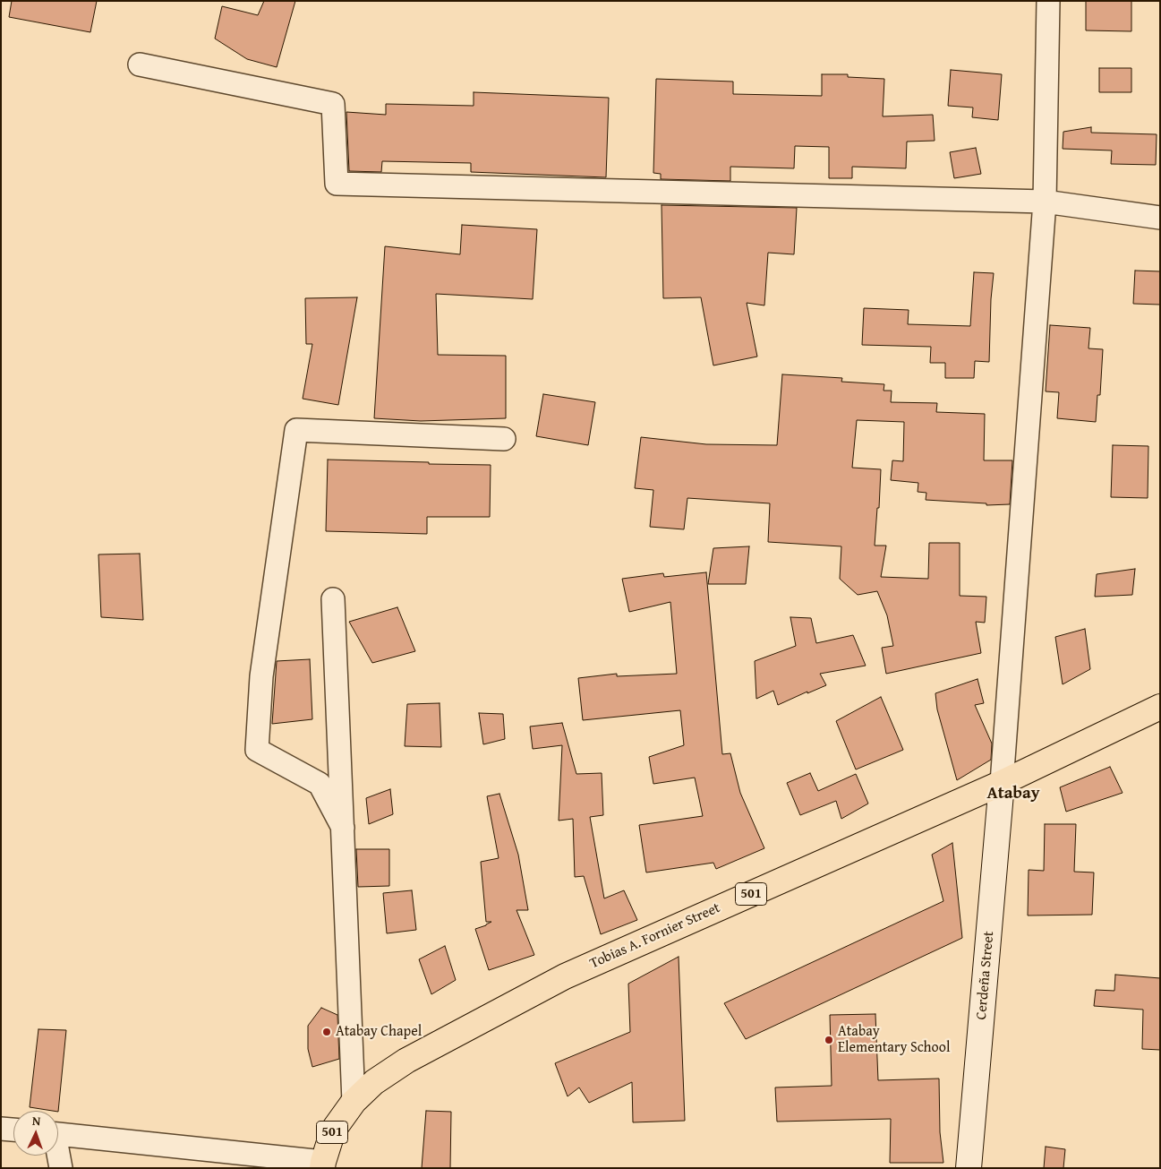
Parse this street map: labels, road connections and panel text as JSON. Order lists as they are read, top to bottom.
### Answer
{
  "streets": {
    "main road": ["501", "Tobias A. Fornier Street", "Cerdeña Street"]
  },
  "crossings": [
    ["Tobias A. Fornier Street", "Cerdeña Street"]
  ],
  "districts": ["Atabay"],
  "places": ["Atabay Chapel", "Atabay Elementary School"],
  "north": "top"
}
